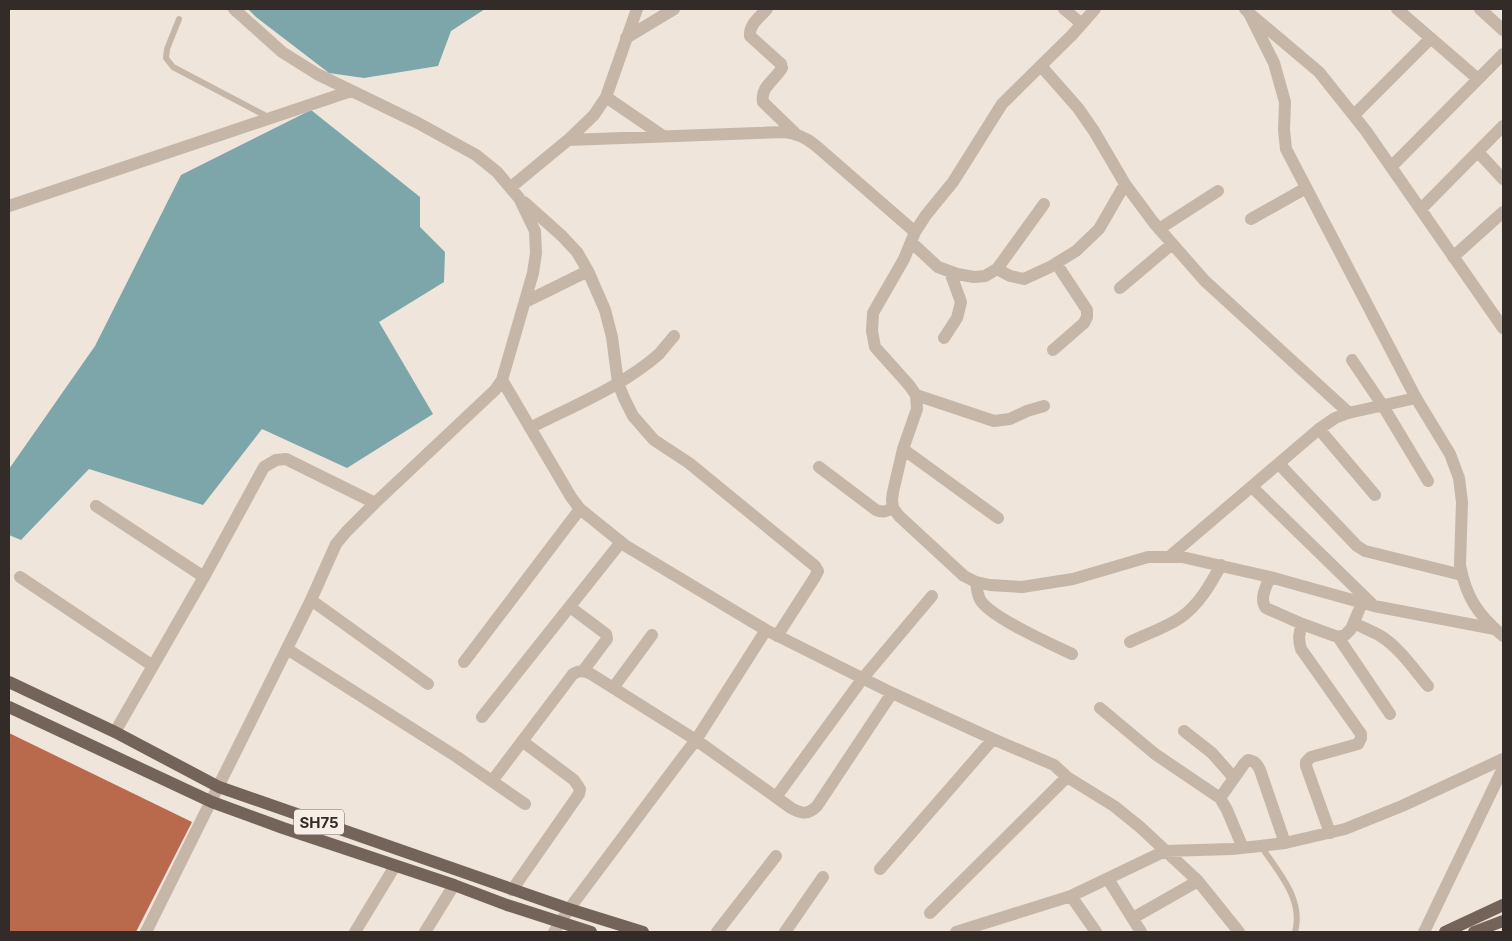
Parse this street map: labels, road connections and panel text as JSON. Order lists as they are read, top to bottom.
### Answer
{
  "streets": {
    "main road": ["SH75"]
  }
}
